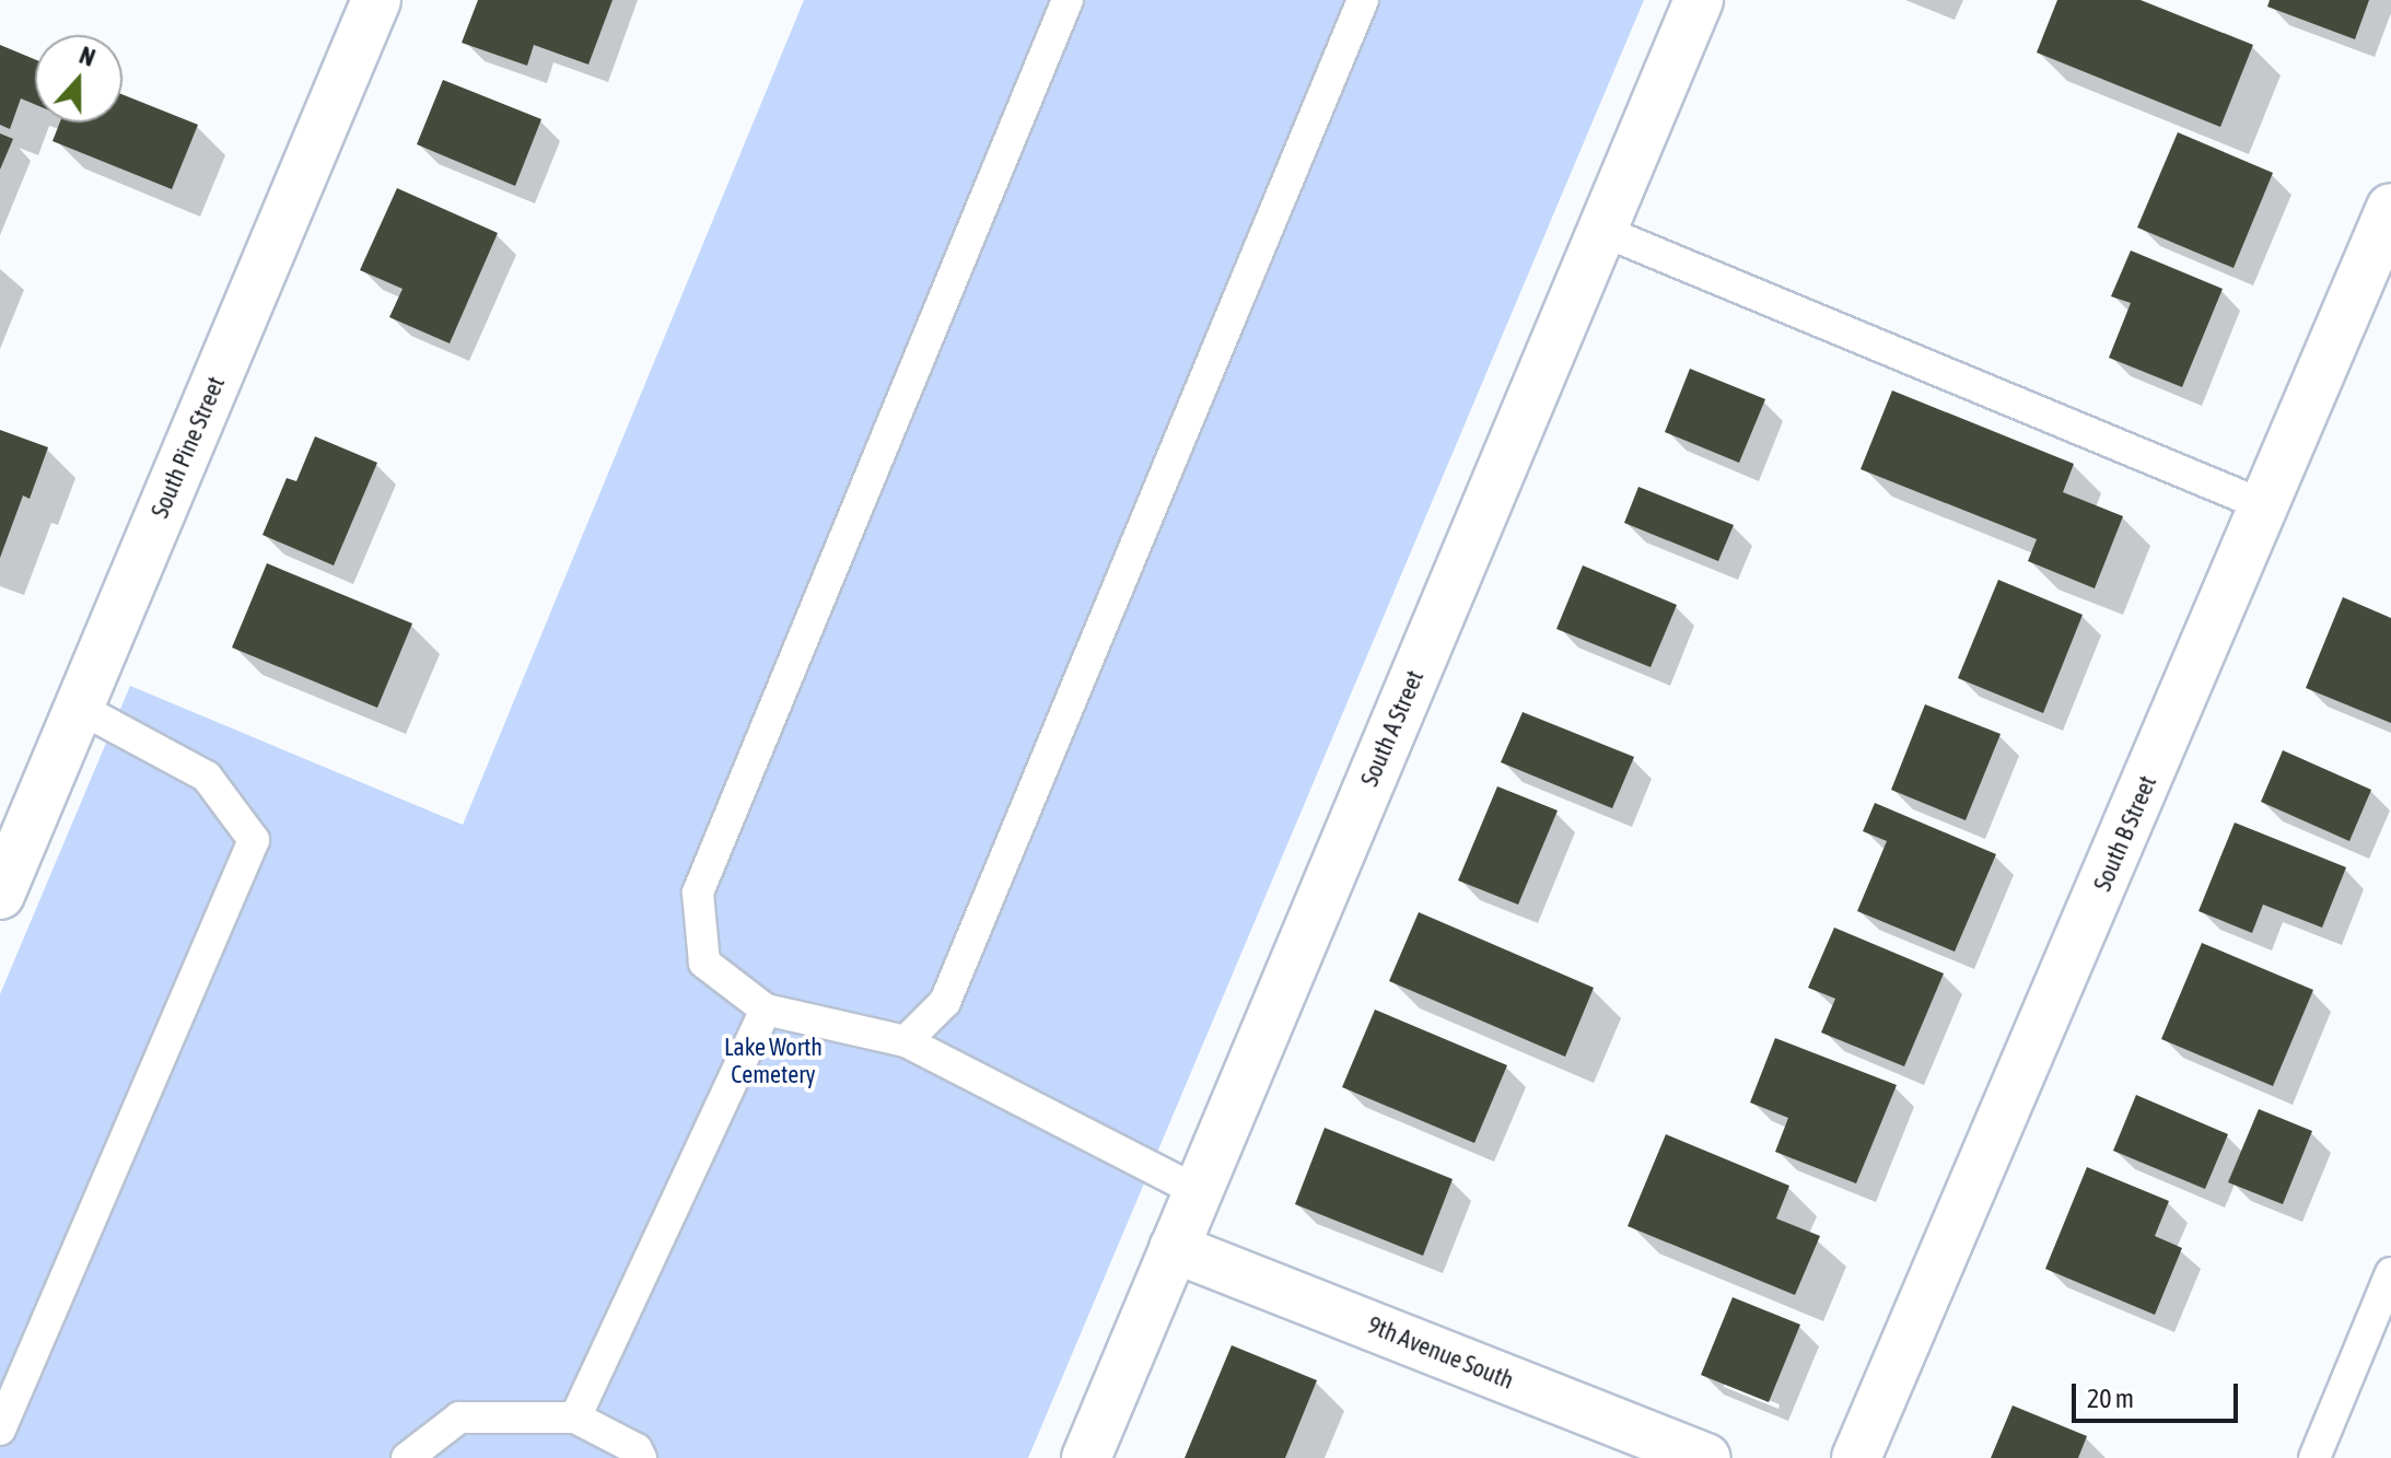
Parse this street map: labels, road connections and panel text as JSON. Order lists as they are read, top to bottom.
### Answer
{
  "streets": {
    "street": [
      "South Pine Street",
      "South A Street",
      "South B Street",
      "9th Avenue South"
    ]
  },
  "crossings": [
    ["South A Street", "9th Avenue South"]
  ],
  "parks": ["Lake Worth Cemetery"],
  "scale_bar": "20 m",
  "north": "top"
}
